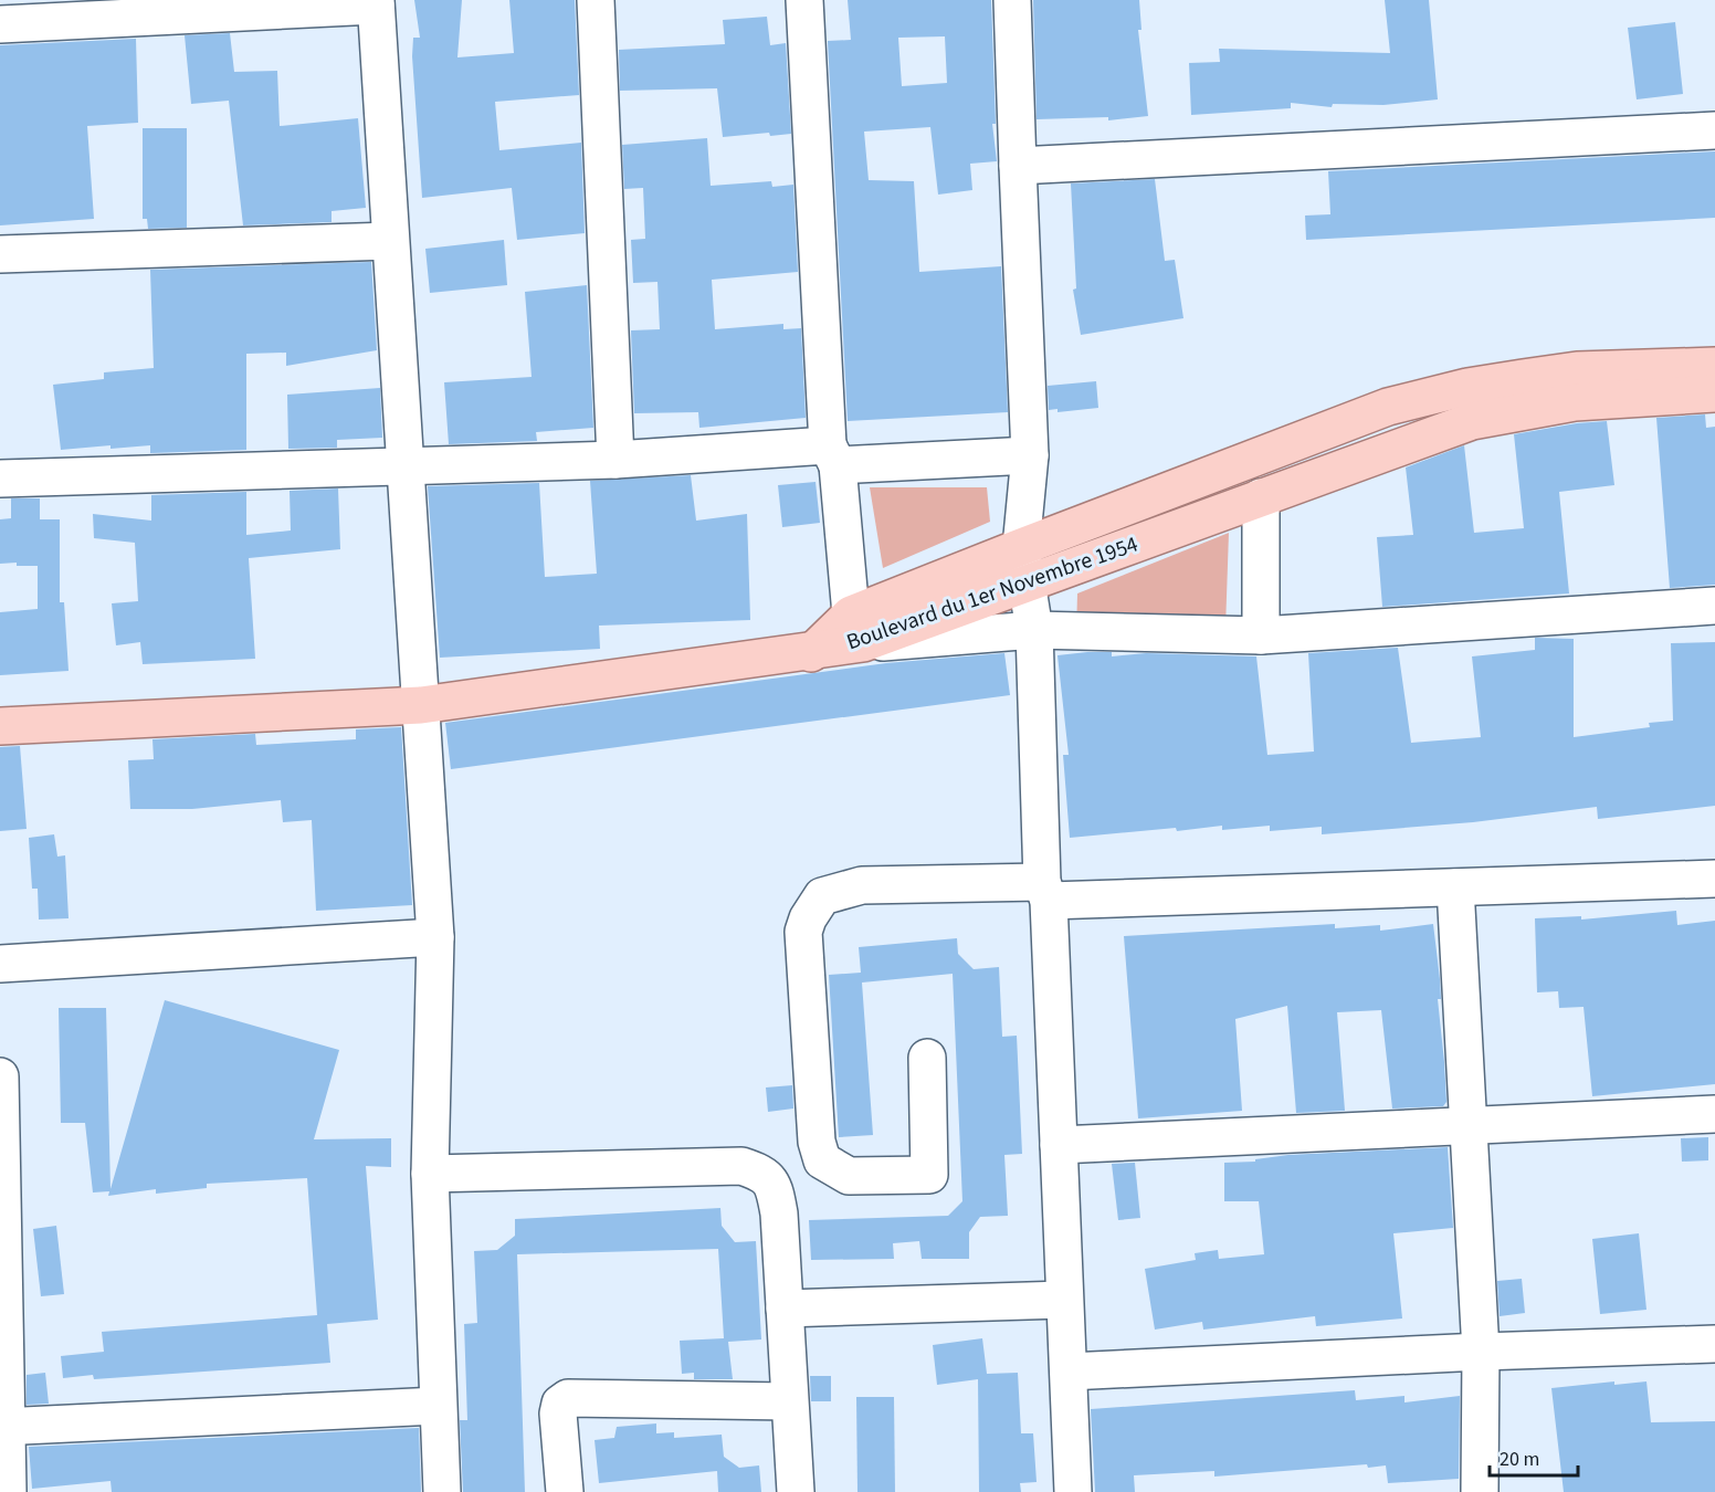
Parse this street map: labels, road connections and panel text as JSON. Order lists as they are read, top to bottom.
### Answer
{
  "streets": {
    "main road": ["Boulevard du 1er Novembre 1954"]
  },
  "scale_bar": "20 m"
}
